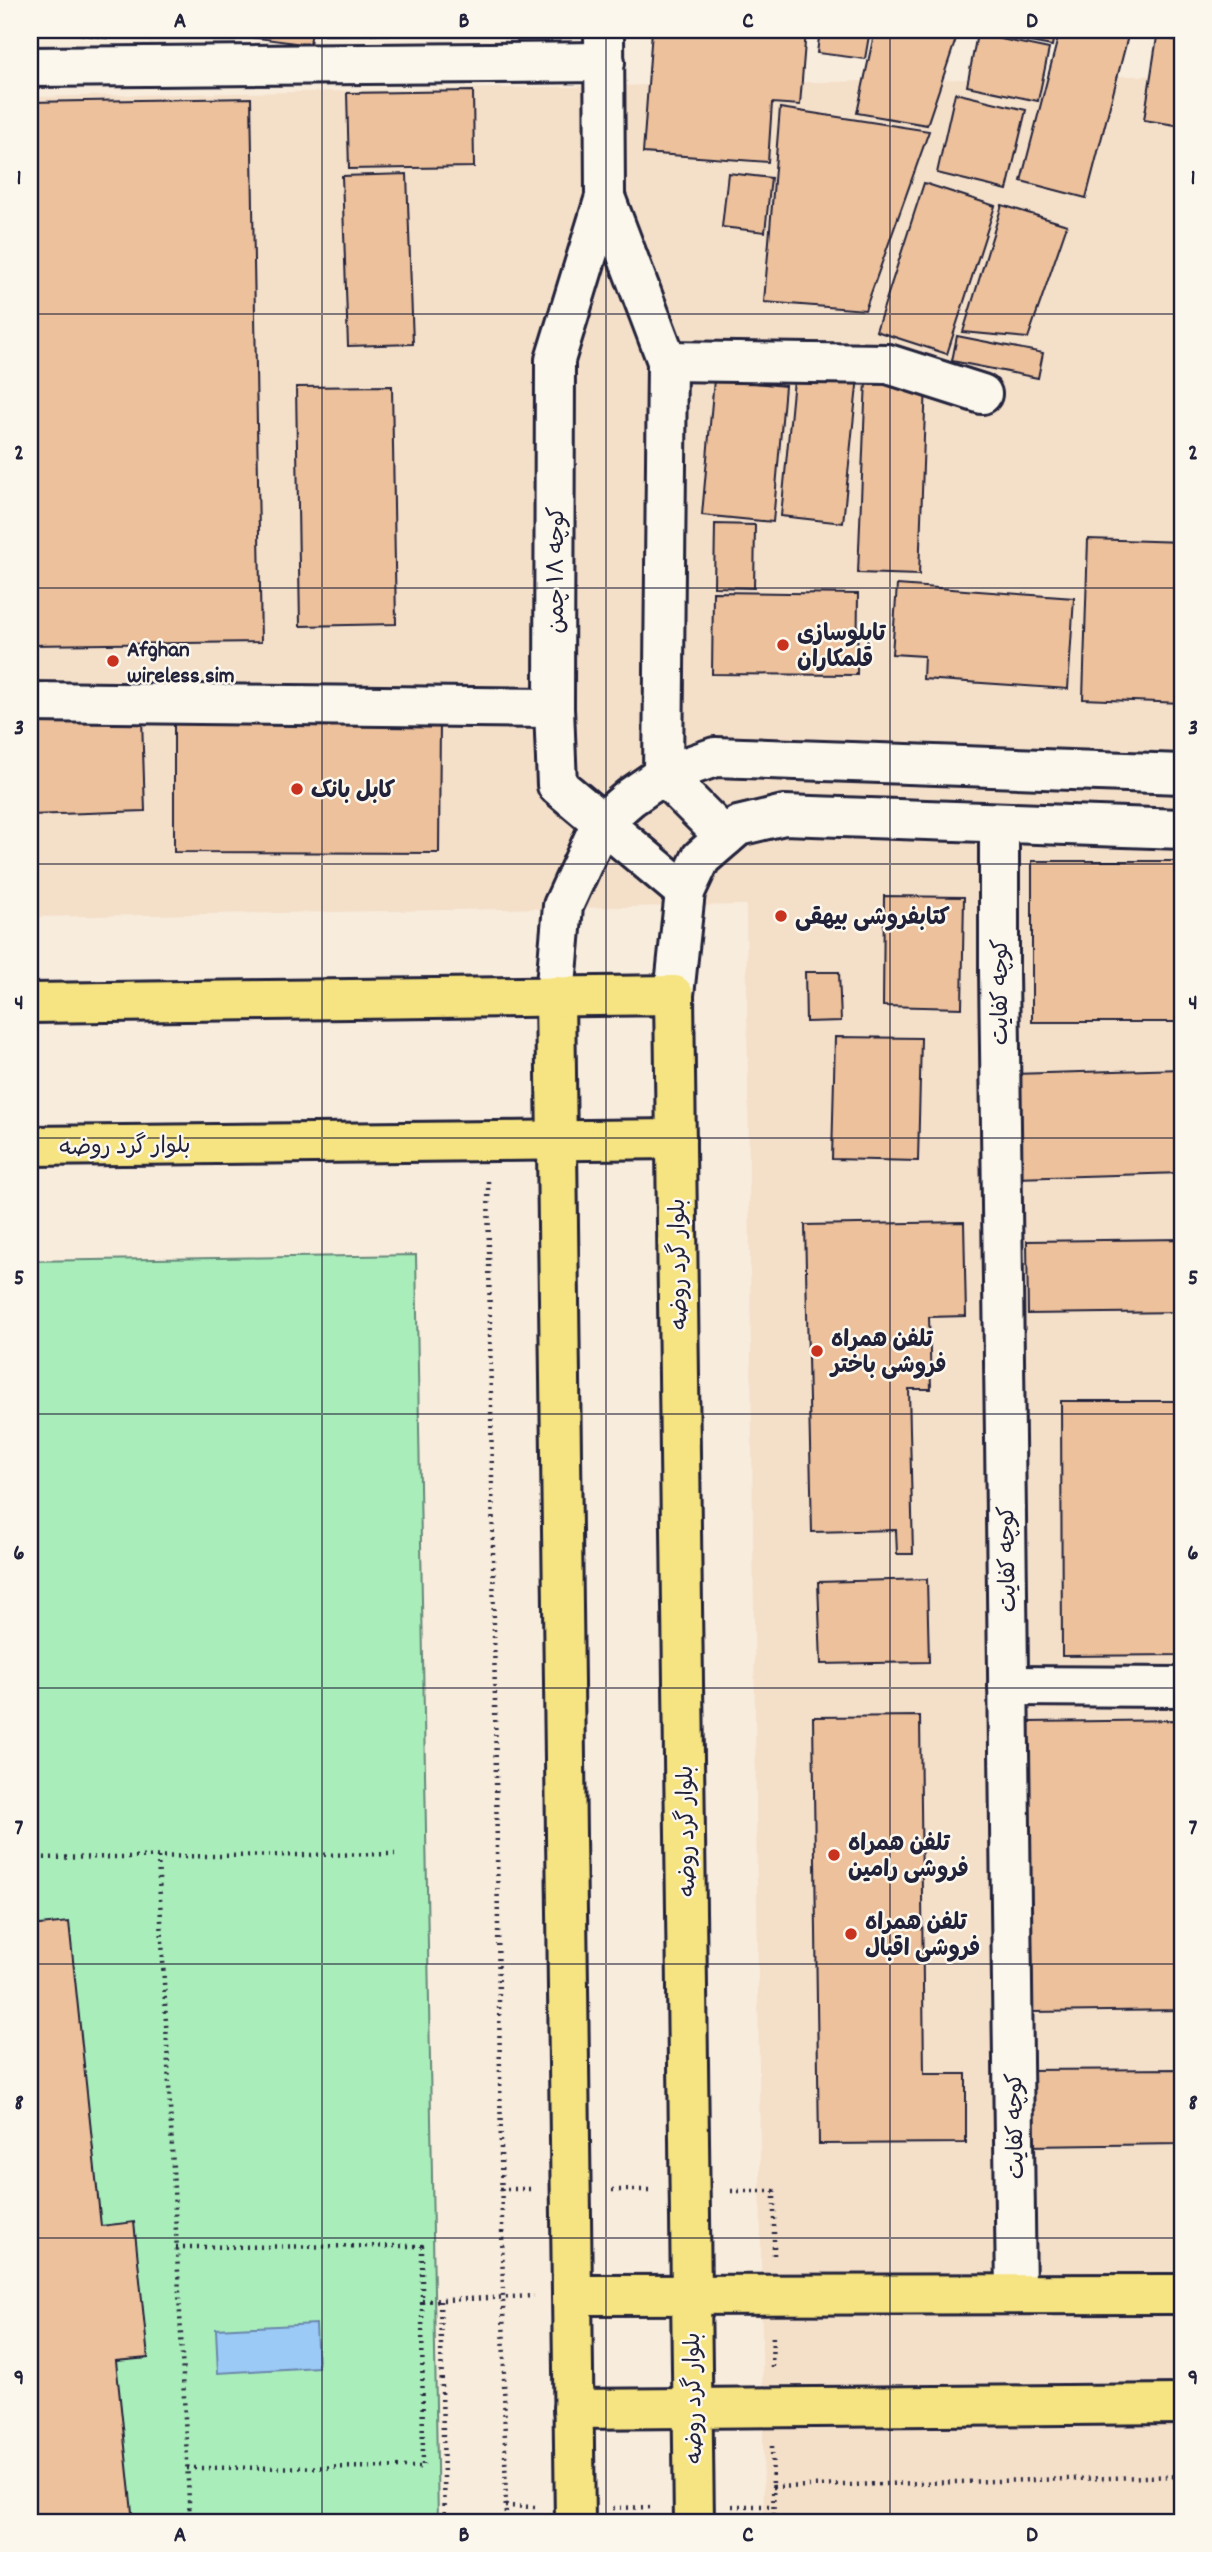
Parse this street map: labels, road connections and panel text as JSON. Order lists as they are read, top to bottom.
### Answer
{
  "streets": {
    "main road": ["بلوار گرد روضه"],
    "street": ["كوچه ١٨ چمن", "کوچه کفایت"]
  },
  "places": [
    "تابلوسازی قلمکاران",
    "Afghan wireless sim",
    "کابل بانک",
    "کتابفروشی بیهقی",
    "تلفن همراه فروشی باختر",
    "تلفن همراه فروشی رامین",
    "تلفن همراه فروشی اقبال"
  ],
  "grid": {
    "columns": [
      "A",
      "B",
      "C",
      "D"
    ],
    "rows": [
      "1",
      "2",
      "3",
      "4",
      "5",
      "6",
      "7",
      "8",
      "9"
    ]
  }
}
